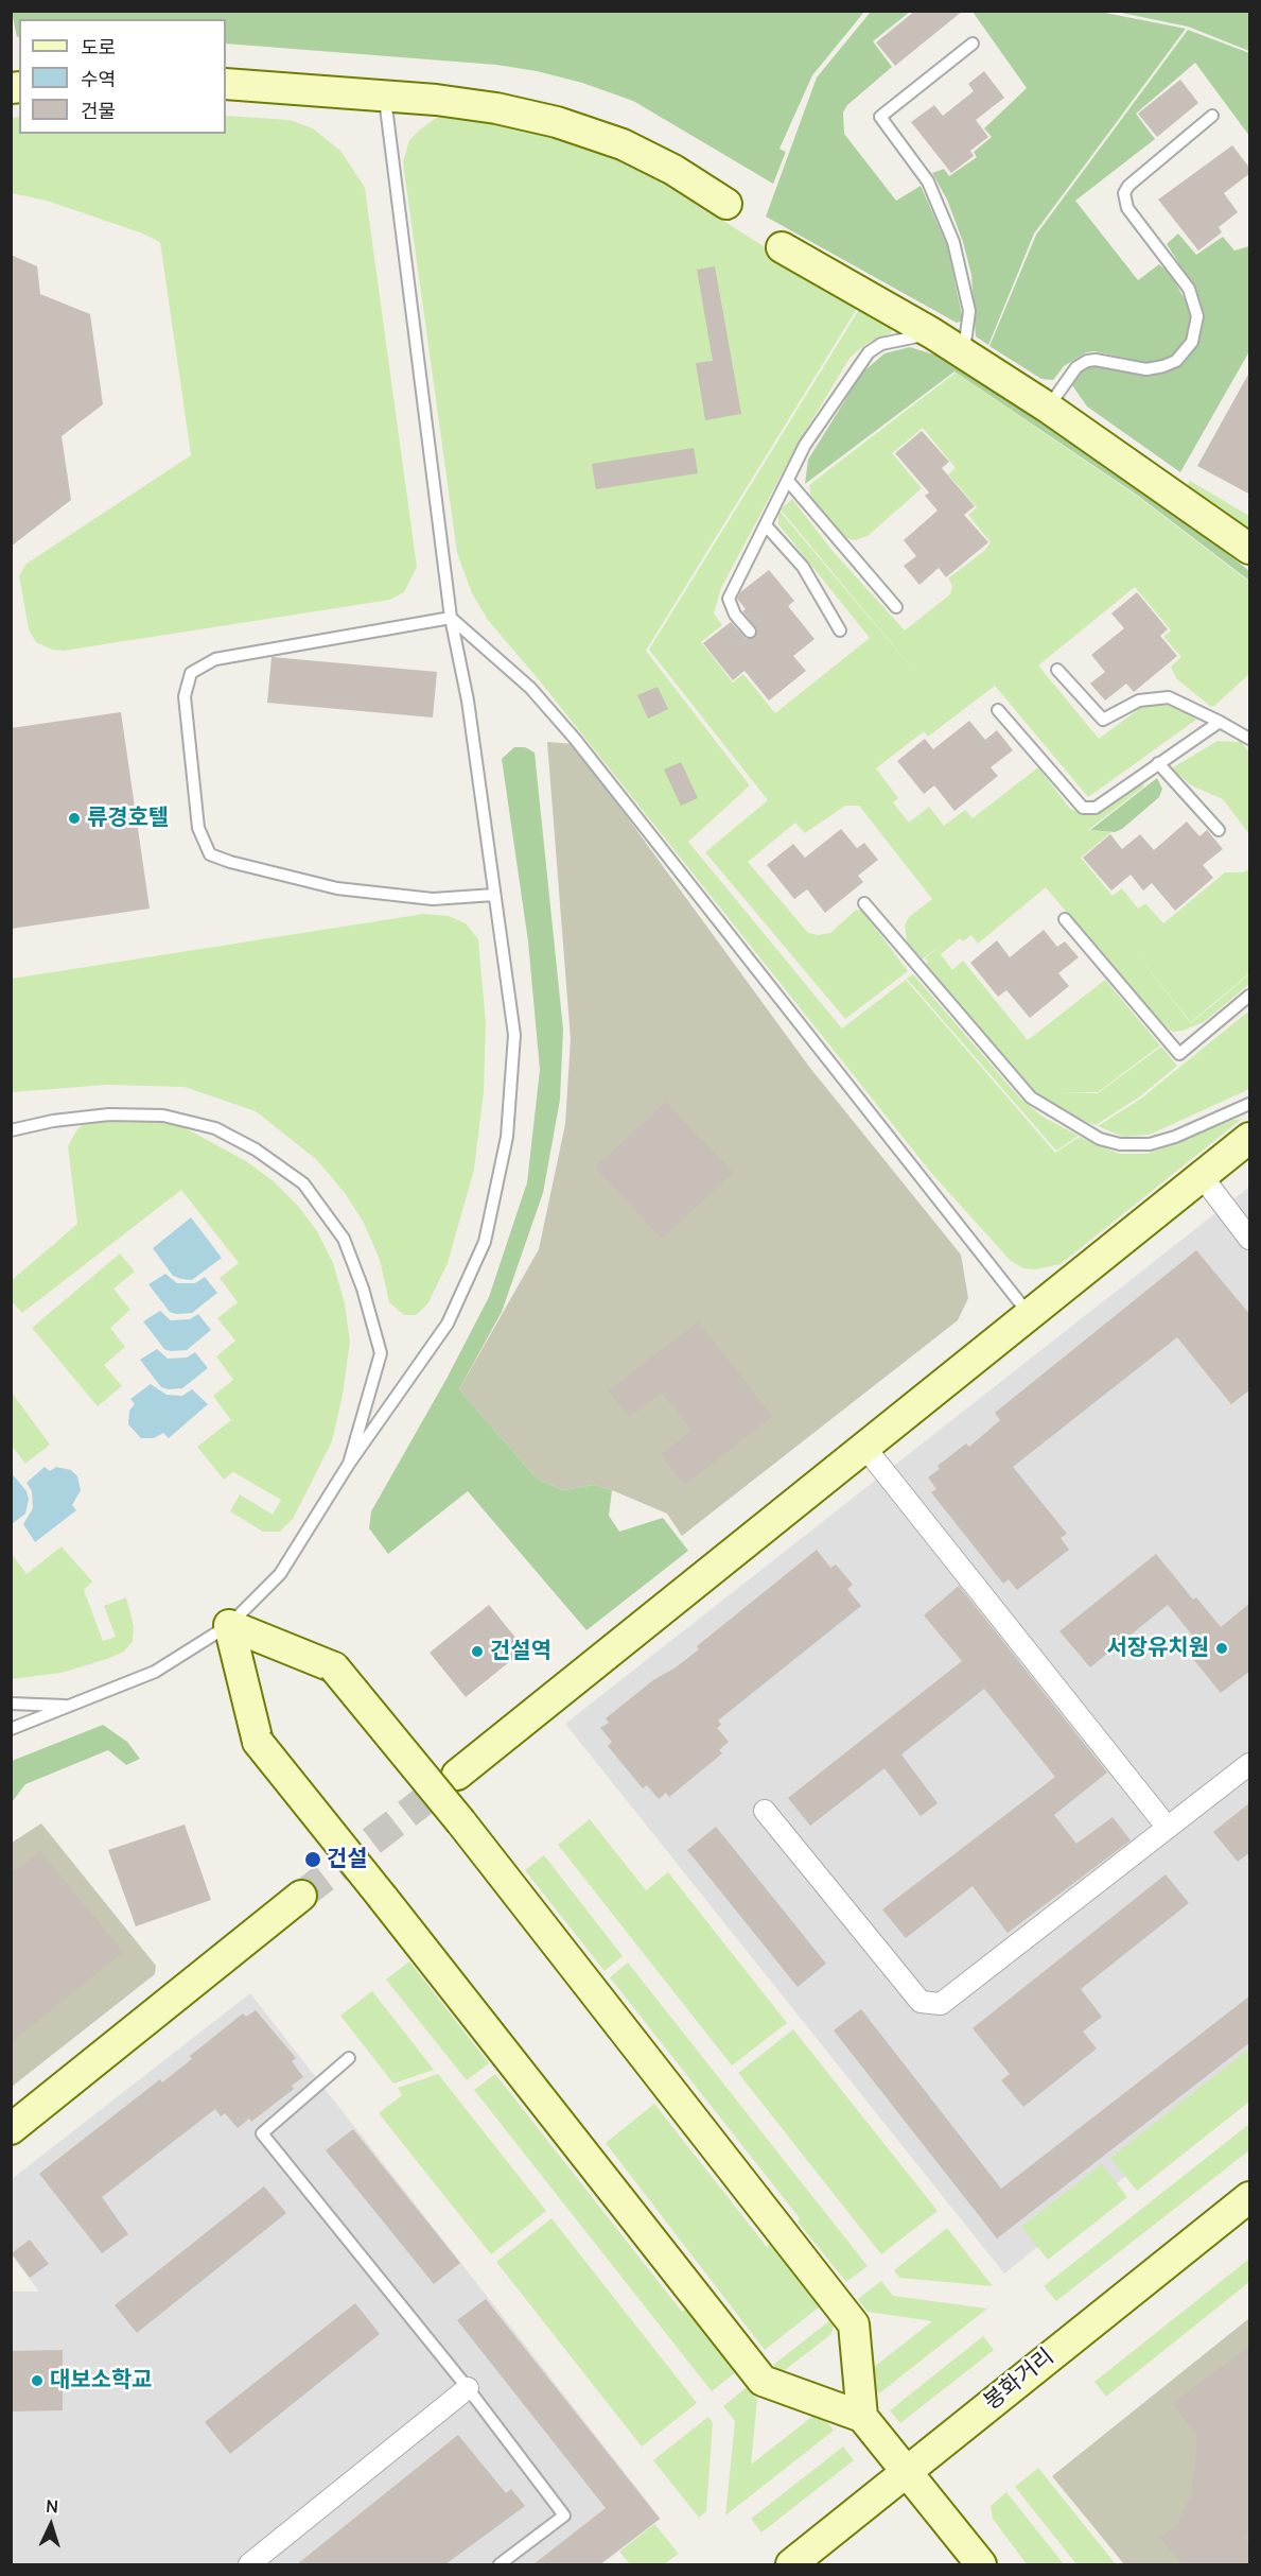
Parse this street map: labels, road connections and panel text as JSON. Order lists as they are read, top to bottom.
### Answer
{
  "streets": {
    "street": ["봉화거리"]
  },
  "places": [
    "류경호텔",
    "서장유치원",
    "건설역",
    "건설",
    "대보소학교"
  ],
  "legend": ["도로", "수역", "건물"],
  "north": "top"
}
